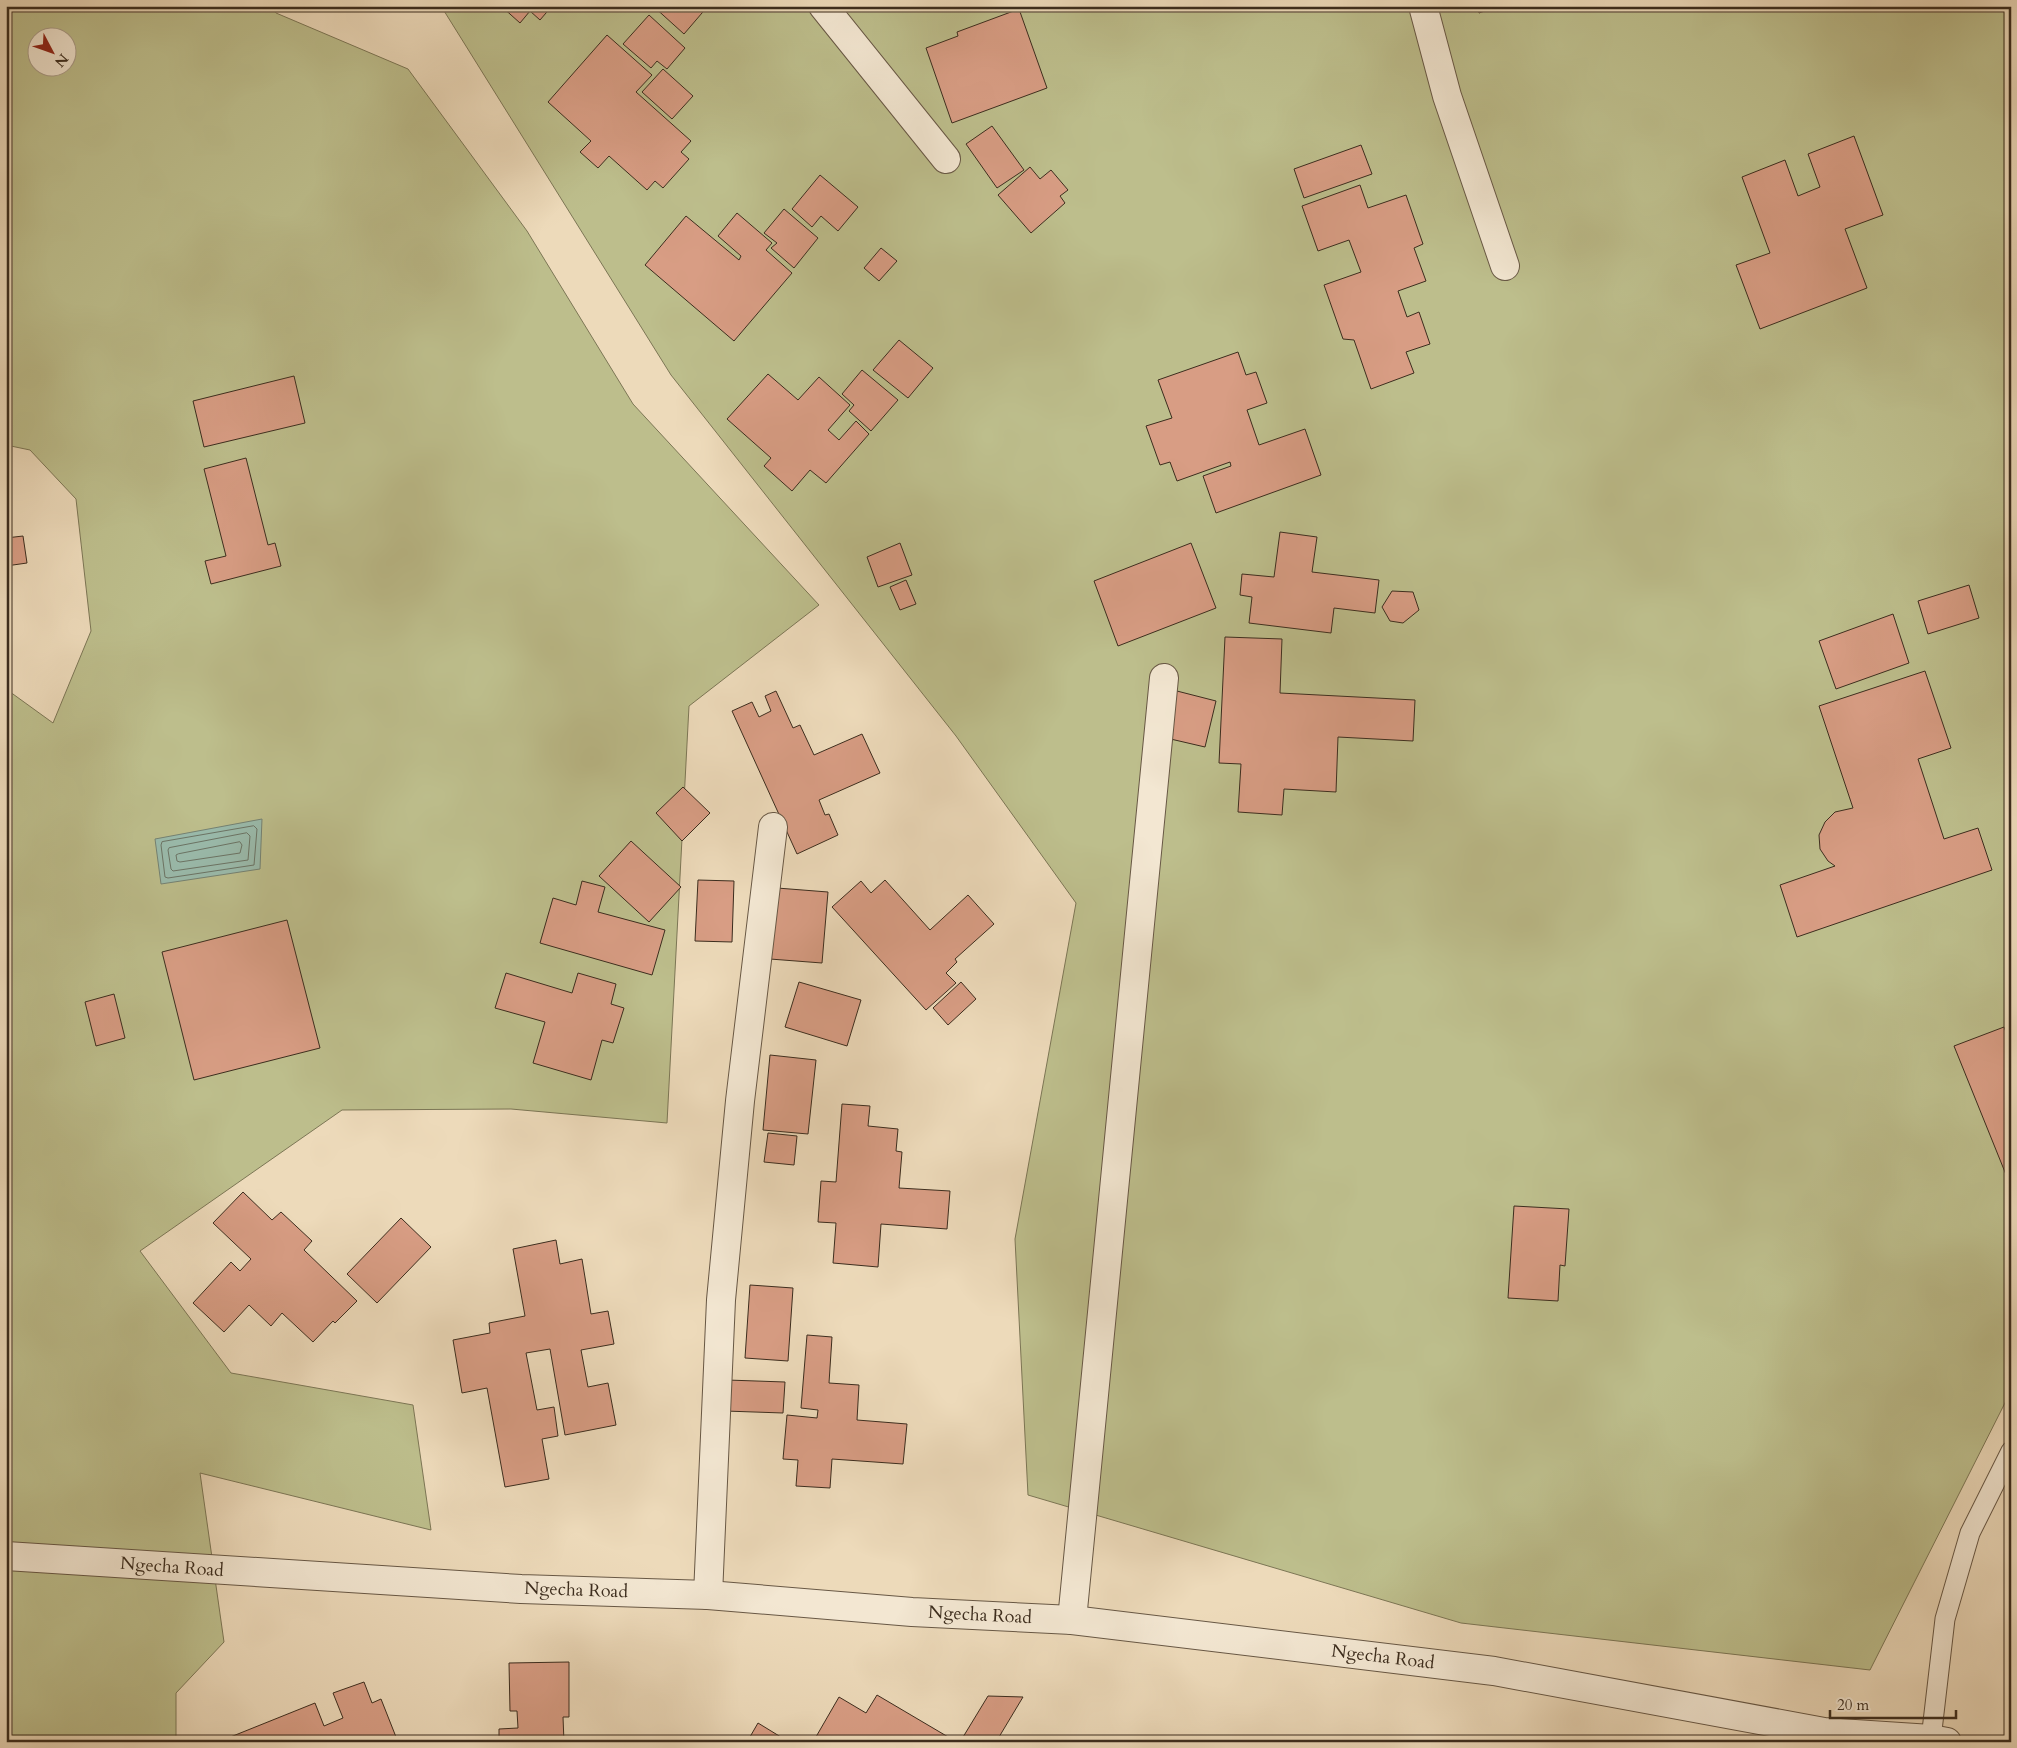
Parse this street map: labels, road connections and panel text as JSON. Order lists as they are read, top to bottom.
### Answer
{
  "streets": {
    "street": ["Ngecha Road"]
  },
  "scale_bar": "20 m",
  "north": "bottom right"
}
